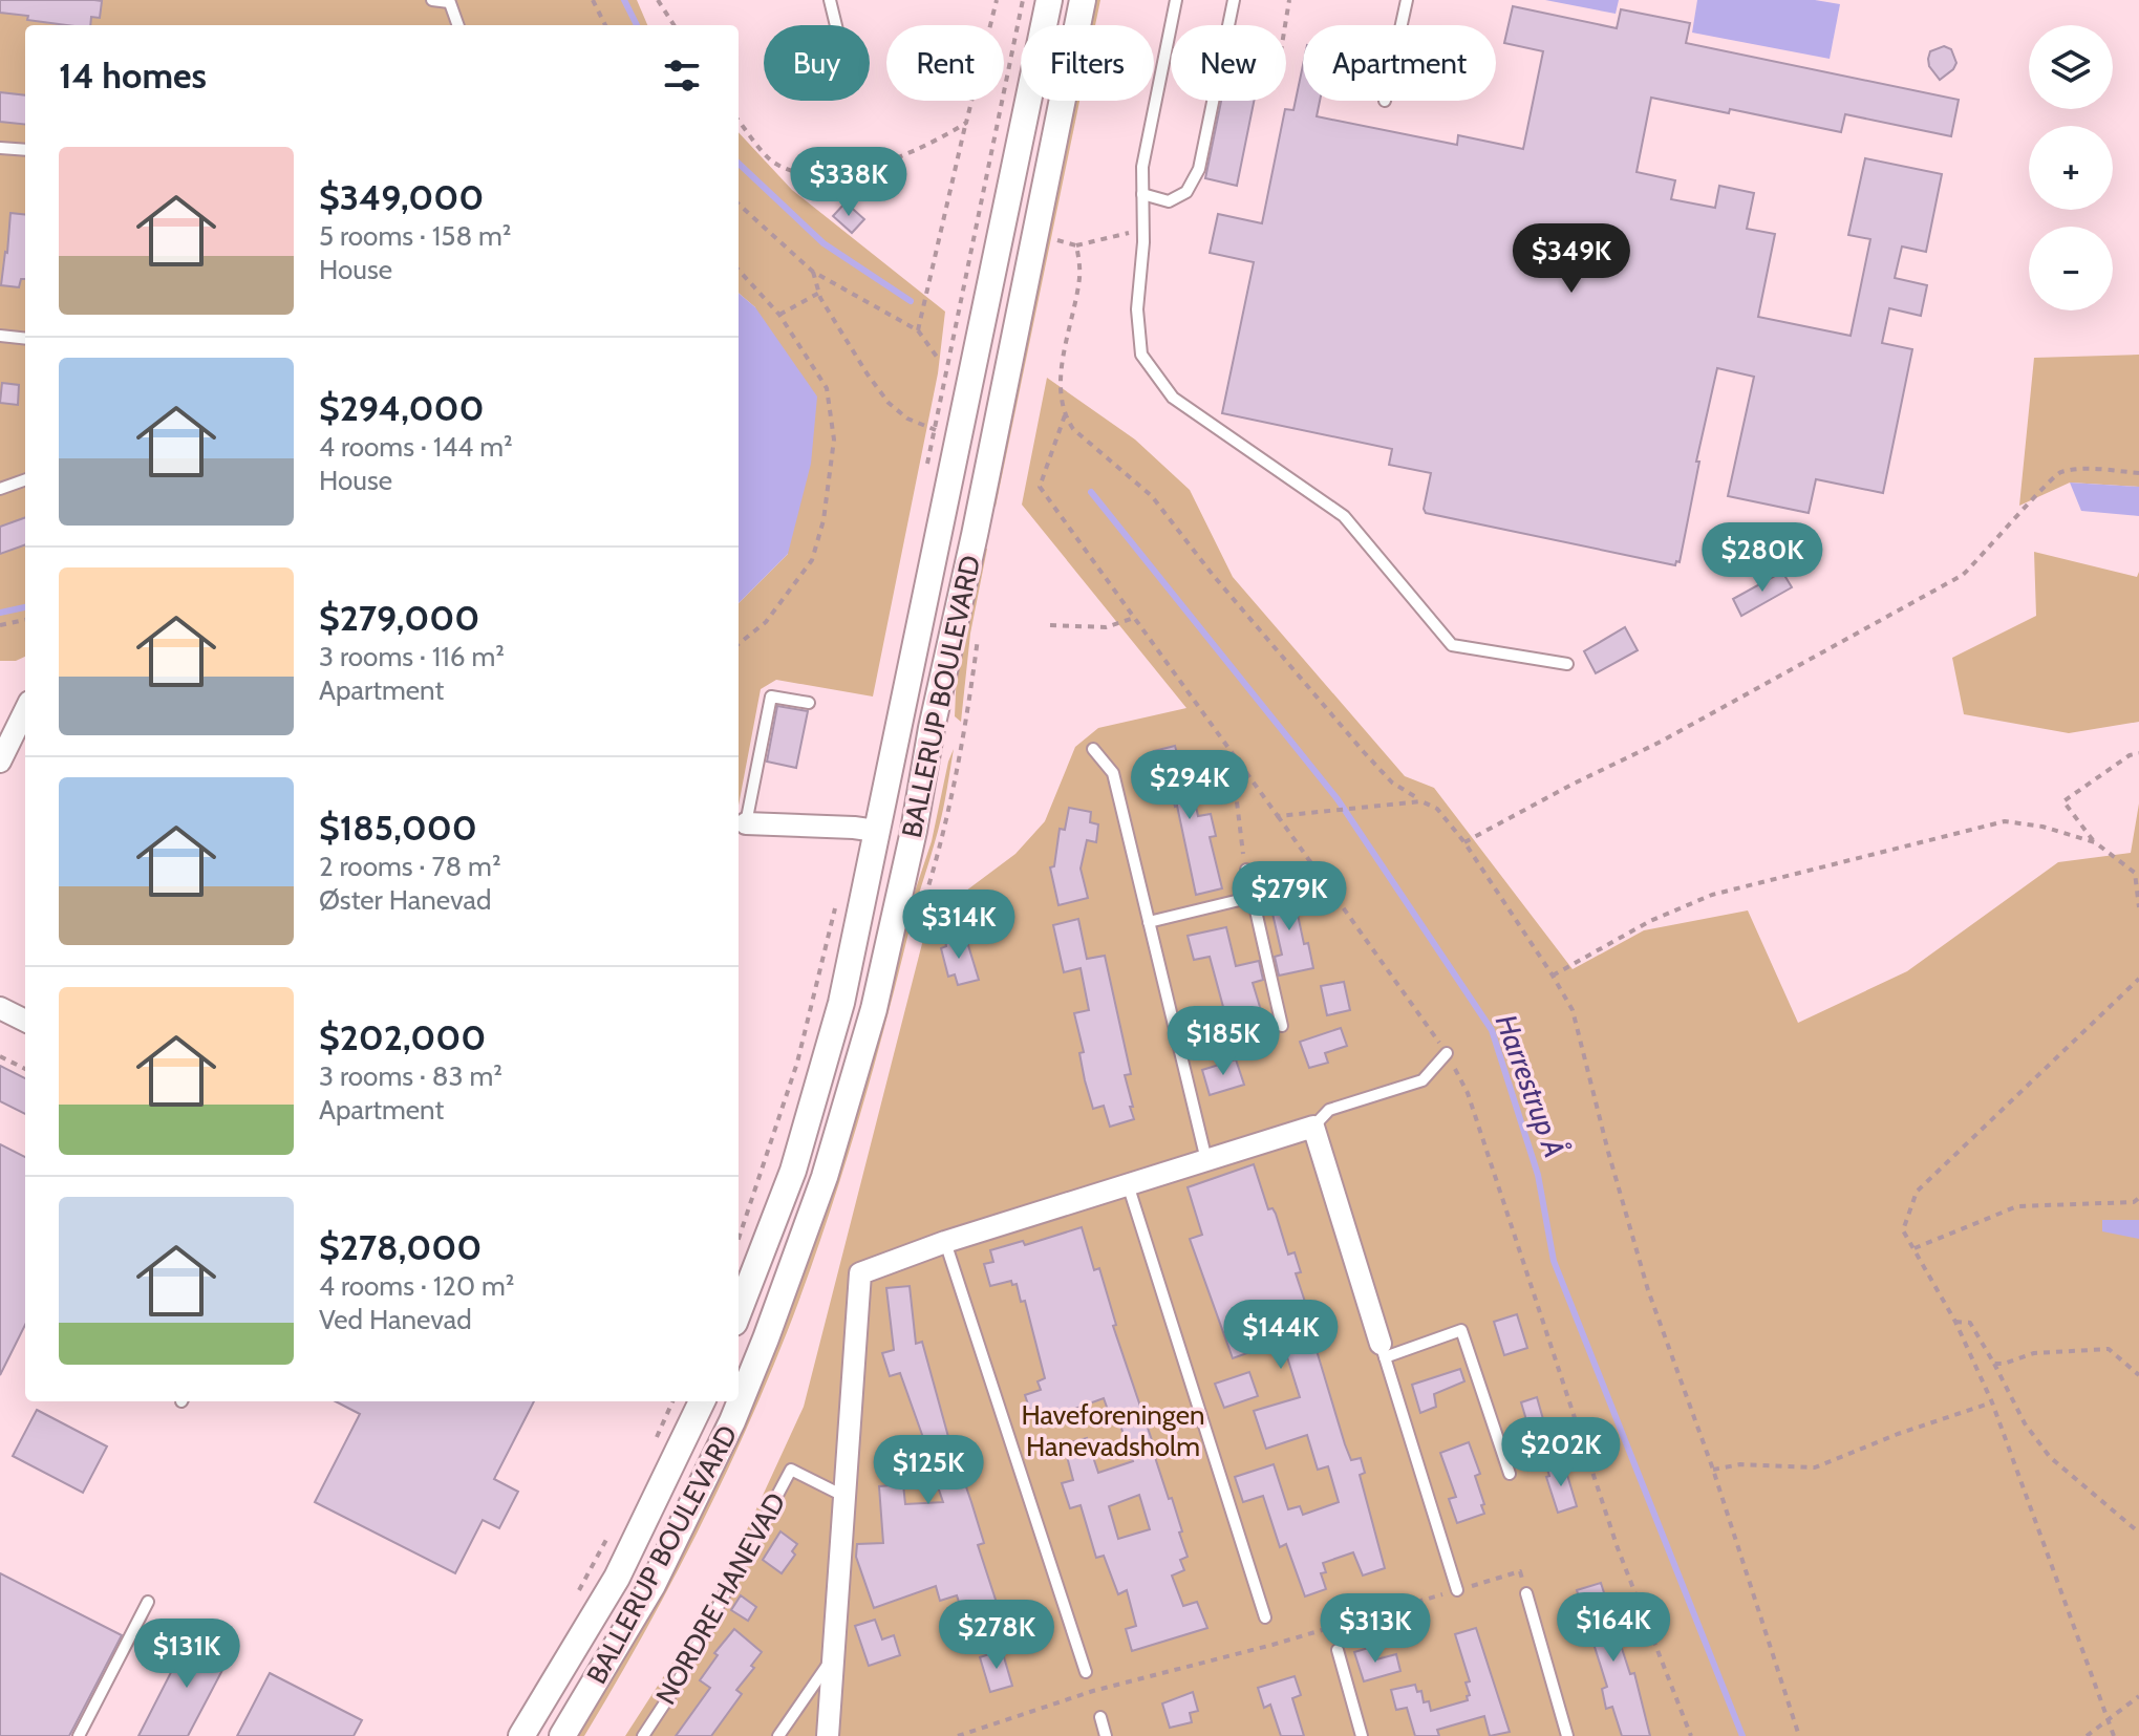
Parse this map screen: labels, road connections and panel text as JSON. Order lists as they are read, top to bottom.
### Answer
{
  "streets": {
    "street": ["BALLERUP BOULEVARD"],
    "lane": ["NORDRE HANEVAD"]
  },
  "water": ["Harrestrup Å"],
  "parks": ["Haveforeningen Hanevadsholm"],
  "page": {
    "map_buttons": ["+", "−"],
    "chip": [
      "Buy",
      "Rent",
      "Filters",
      "New",
      "Apartment"
    ],
    "heading": "14 homes",
    "list": [
      {
        "name": "$349,000",
        "note": "5 rooms · 158 m² · House"
      },
      {
        "name": "$294,000",
        "note": "4 rooms · 144 m² · House"
      },
      {
        "name": "$279,000",
        "note": "3 rooms · 116 m² · Apartment"
      },
      {
        "name": "$185,000",
        "note": "2 rooms · 78 m² · Øster Hanevad"
      },
      {
        "name": "$202,000",
        "note": "3 rooms · 83 m² · Apartment"
      },
      {
        "name": "$278,000",
        "note": "4 rooms · 120 m² · Ved Hanevad"
      }
    ],
    "price": [
      "$338K",
      "$349K",
      "$280K",
      "$294K",
      "$279K",
      "$314K",
      "$185K",
      "$144K",
      "$202K",
      "$125K",
      "$164K",
      "$313K",
      "$278K",
      "$131K"
    ]
  }
}
